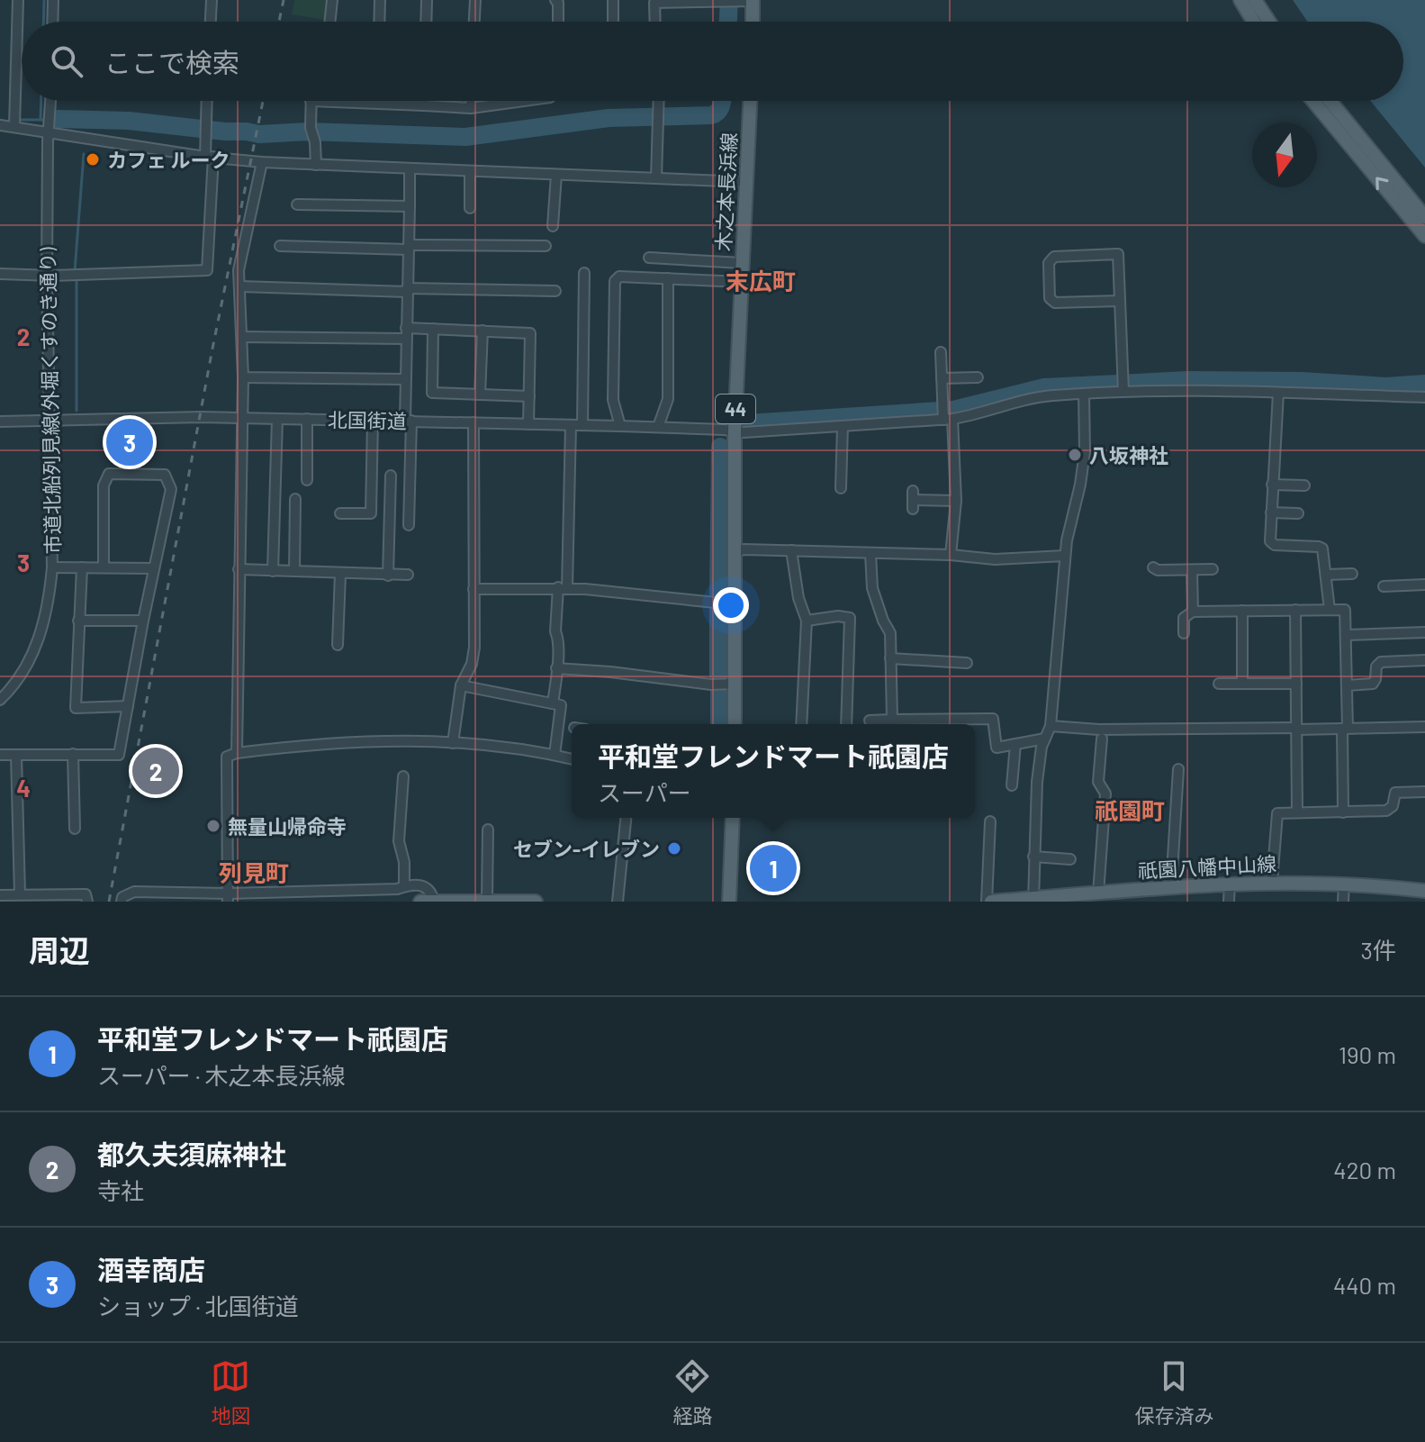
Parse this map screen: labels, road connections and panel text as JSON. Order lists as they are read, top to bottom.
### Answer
{
  "streets": {
    "main road": ["木之本長浜線", "44", "祇園八幡中山線"],
    "street": ["市道北船列見線(外堀くすのき通り)", "北国街道"]
  },
  "crossings": [
    ["木之本長浜線", "北国街道"],
    ["市道北船列見線(外堀くすのき通り)", "北国街道"]
  ],
  "districts": ["末広町", "祇園町", "列見町"],
  "places": [
    "カフェ ルーク",
    "八坂神社",
    "無量山帰命寺",
    "セブン-イレブン"
  ],
  "north": "bottom",
  "page": {
    "search": "ここで検索",
    "pins": ["3", "2", "1"],
    "popup": ["平和堂フレンドマート祇園店", "スーパー"],
    "heading": ["周辺", "3件"],
    "list": [
      {
        "mark": "1",
        "name": "平和堂フレンドマート祇園店",
        "note": "スーパー · 木之本長浜線",
        "value": "190 m"
      },
      {
        "mark": "2",
        "name": "都久夫須麻神社",
        "note": "寺社",
        "value": "420 m"
      },
      {
        "mark": "3",
        "name": "酒幸商店",
        "note": "ショップ · 北国街道",
        "value": "440 m"
      }
    ],
    "nav": ["地図", "経路", "保存済み"]
  },
  "grid": {
    "rows": ["2", "3", "4"]
  }
}
